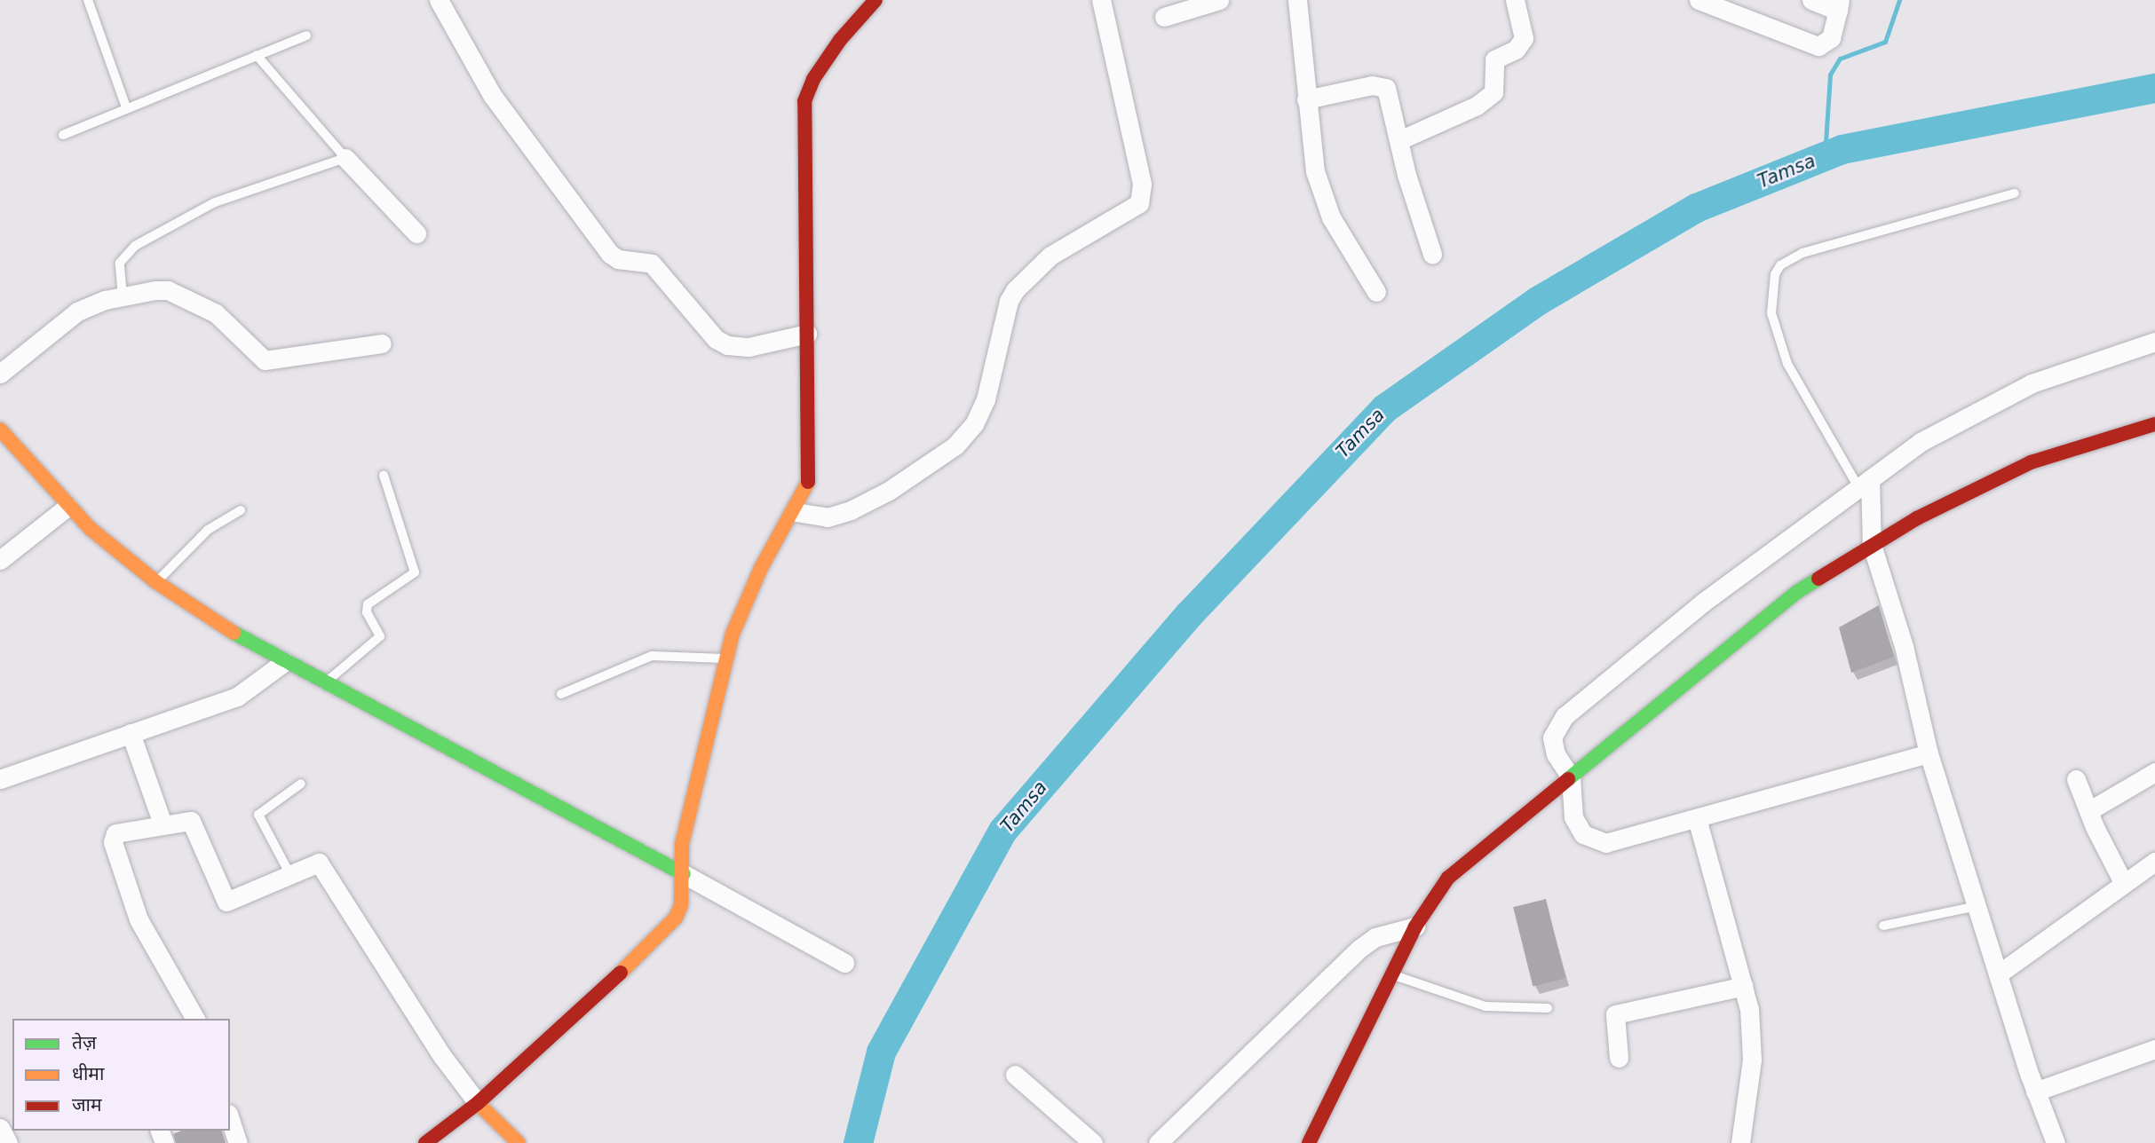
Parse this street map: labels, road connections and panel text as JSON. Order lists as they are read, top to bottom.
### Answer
{
  "water": ["Tamsa"],
  "legend": ["तेज़", "धीमा", "जाम"]
}
